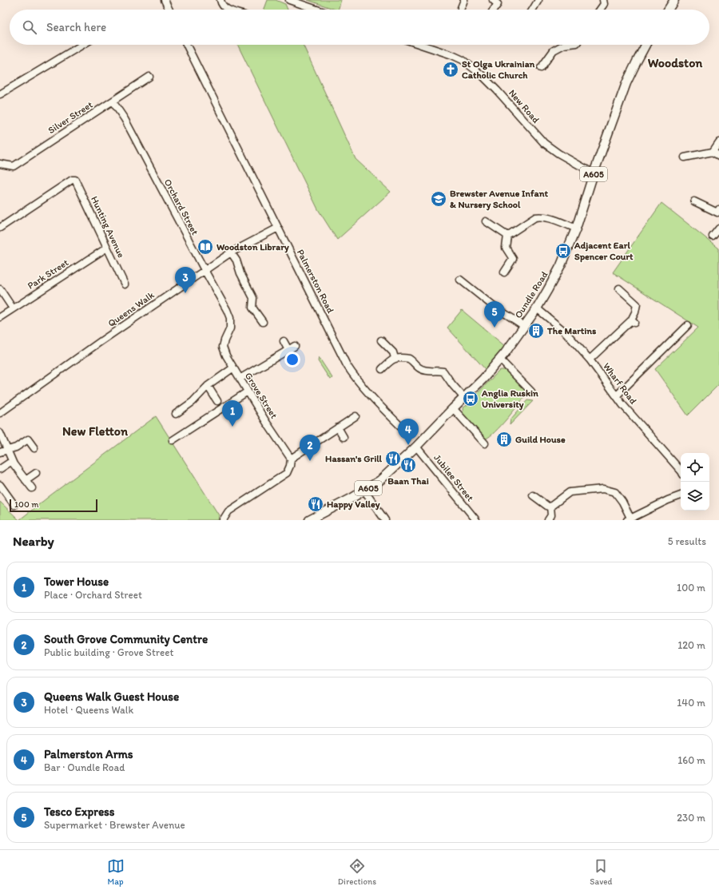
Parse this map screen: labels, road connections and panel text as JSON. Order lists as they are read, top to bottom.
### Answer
{
  "streets": {
    "main road": ["A605", "Oundle Road"],
    "street": [
      "New Road",
      "Silver Street",
      "Orchard Street",
      "Hunting Avenue",
      "Park Street",
      "Palmerston Road",
      "Queens Walk",
      "Wharf Road",
      "Grove Street",
      "Jubilee Street"
    ]
  },
  "crossings": [
    ["New Road", "Oundle Road"],
    ["Silver Street", "Orchard Street"],
    ["Orchard Street", "Queens Walk"],
    ["Orchard Street", "Grove Street"],
    ["Hunting Avenue", "Park Street"],
    ["Palmerston Road", "Queens Walk"],
    ["Oundle Road", "Wharf Road"],
    ["Oundle Road", "Jubilee Street"]
  ],
  "districts": ["Woodston", "New Fletton"],
  "places": {
    "church": ["St Olga Ukrainian Catholic Church"],
    "school or university": ["Brewster Avenue Infant & Nursery School"],
    "library": ["Woodston Library"],
    "bus stop": ["Adjacent Earl Spencer Court", "Anglia Ruskin University"],
    "building": ["The Martins", "Guild House"],
    "restaurant": ["Hassan's Grill", "Baan Thai", "Happy Valley"]
  },
  "scale_bar": "100 m",
  "page": {
    "search": "Search here",
    "pins": [
      "3",
      "5",
      "1",
      "4",
      "2"
    ],
    "scale": "100 m",
    "heading": ["Nearby", "5 results"],
    "list": [
      {
        "mark": "1",
        "name": "Tower House",
        "note": "Place · Orchard Street",
        "value": "100 m"
      },
      {
        "mark": "2",
        "name": "South Grove Community Centre",
        "note": "Public building · Grove Street",
        "value": "120 m"
      },
      {
        "mark": "3",
        "name": "Queens Walk Guest House",
        "note": "Hotel · Queens Walk",
        "value": "140 m"
      },
      {
        "mark": "4",
        "name": "Palmerston Arms",
        "note": "Bar · Oundle Road",
        "value": "160 m"
      },
      {
        "mark": "5",
        "name": "Tesco Express",
        "note": "Supermarket · Brewster Avenue",
        "value": "230 m"
      }
    ],
    "nav": ["Map", "Directions", "Saved"]
  }
}
